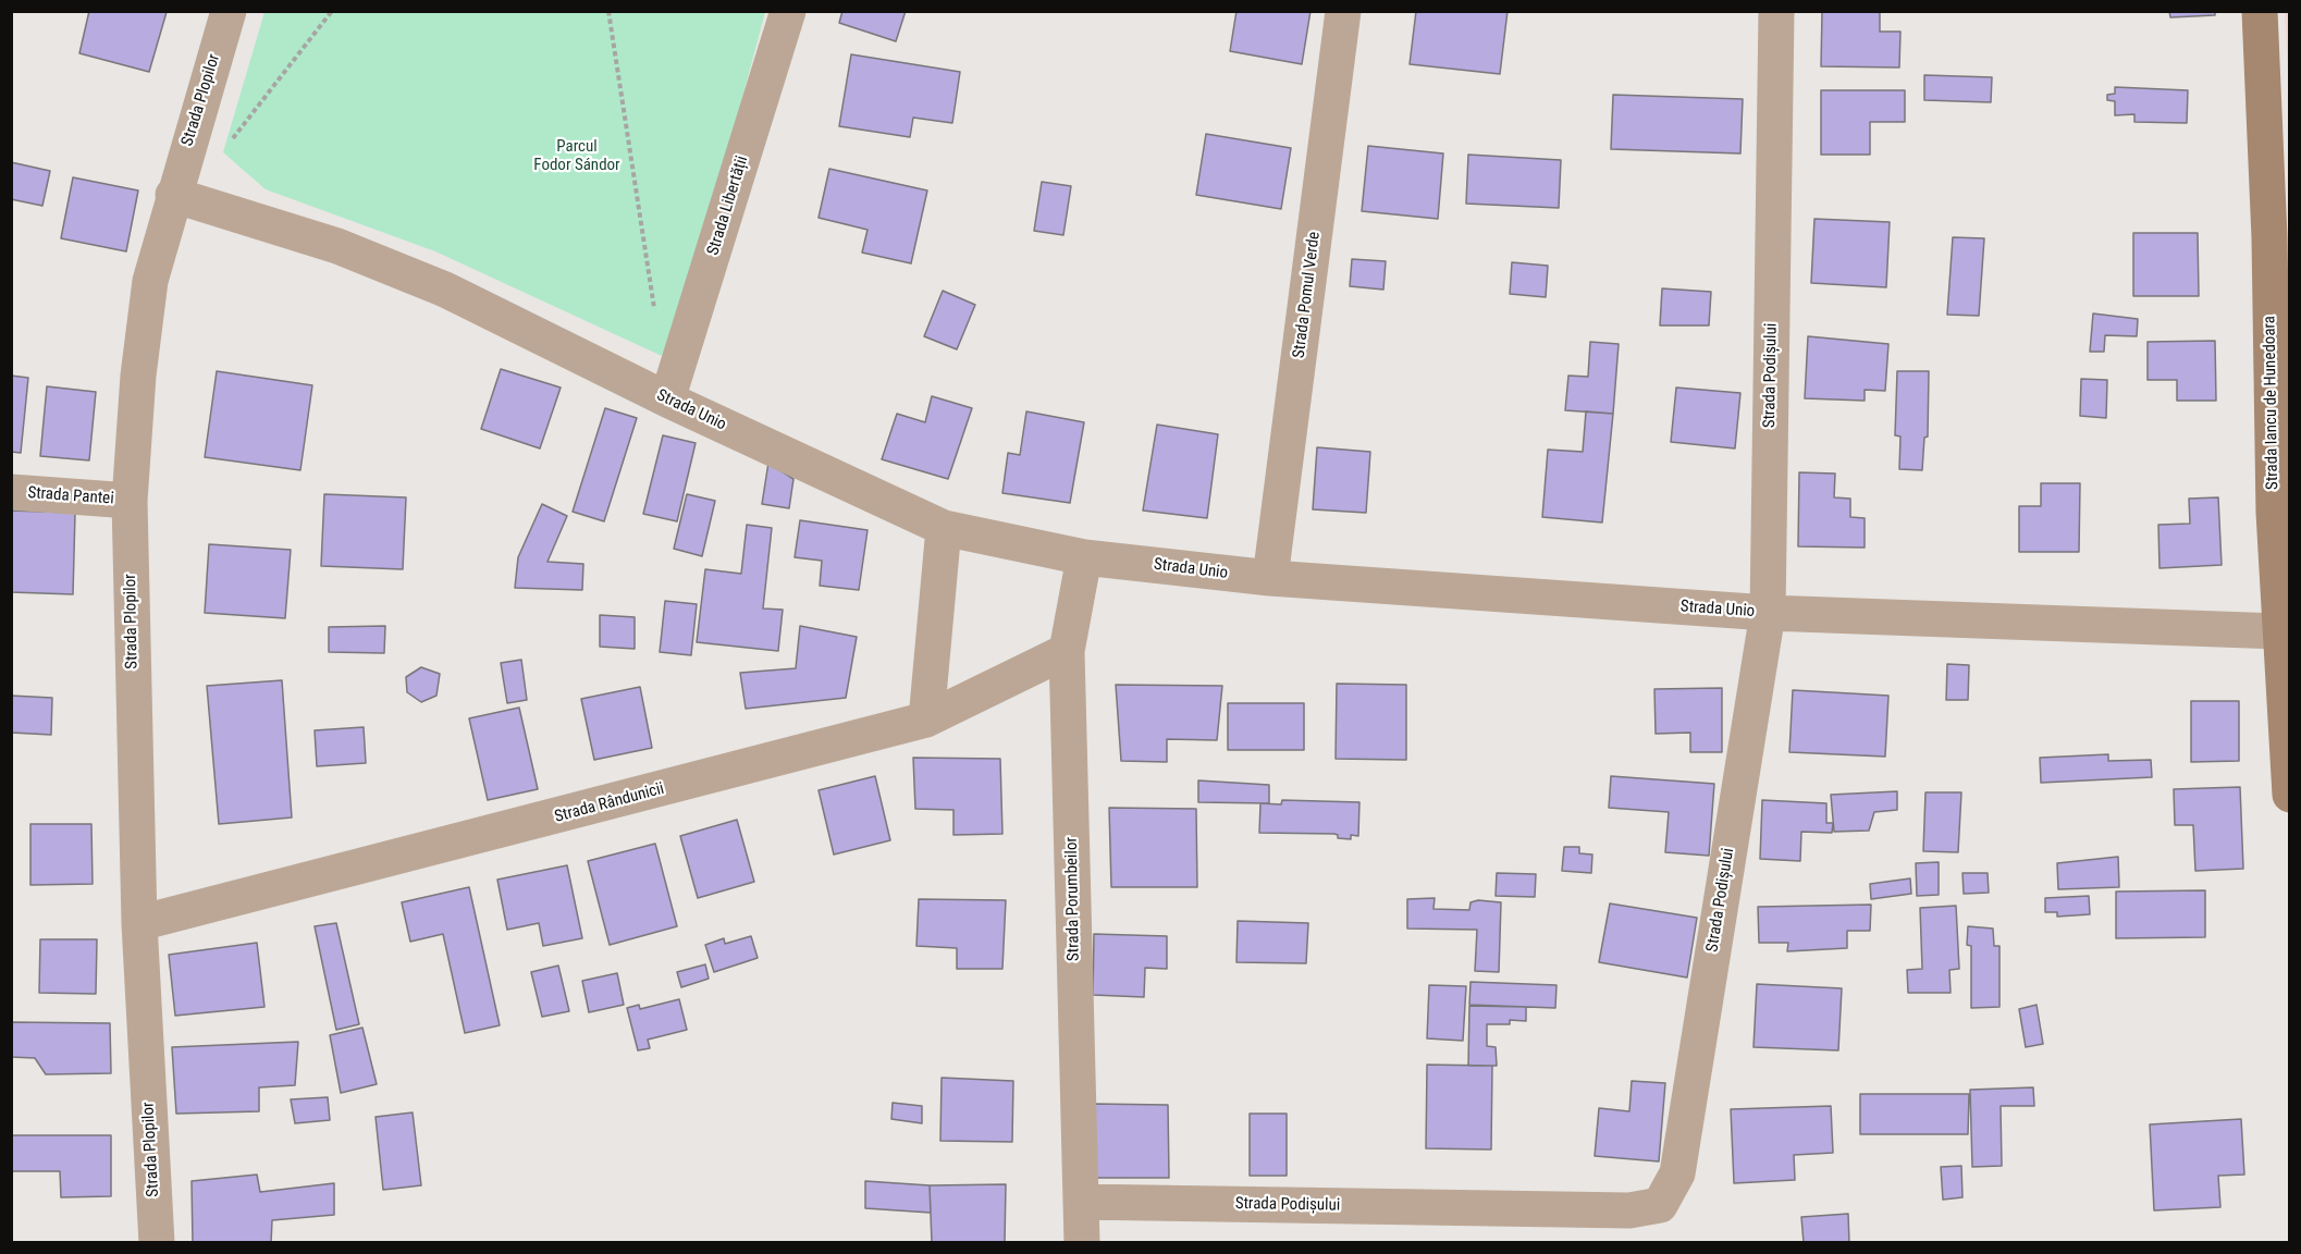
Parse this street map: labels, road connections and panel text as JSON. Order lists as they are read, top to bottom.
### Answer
{
  "streets": {
    "street": [
      "Strada Plopilor",
      "Strada Libertății",
      "Strada Pomul Verde",
      "Strada Podișului",
      "Strada Iancu de Hunedoara",
      "Strada Unio",
      "Strada Pantei",
      "Strada Rândunicii",
      "Strada Porumbeilor"
    ]
  },
  "crossings": [
    ["Strada Plopilor", "Strada Unio"],
    ["Strada Plopilor", "Strada Pantei"],
    ["Strada Plopilor", "Strada Rândunicii"],
    ["Strada Libertății", "Strada Unio"],
    ["Strada Pomul Verde", "Strada Unio"],
    ["Strada Podișului", "Strada Unio"],
    ["Strada Podișului", "Strada Porumbeilor"],
    ["Strada Iancu de Hunedoara", "Strada Unio"],
    ["Strada Unio", "Strada Porumbeilor"],
    ["Strada Rândunicii", "Strada Porumbeilor"]
  ],
  "parks": ["Parcul Fodor Sándor"]
}
